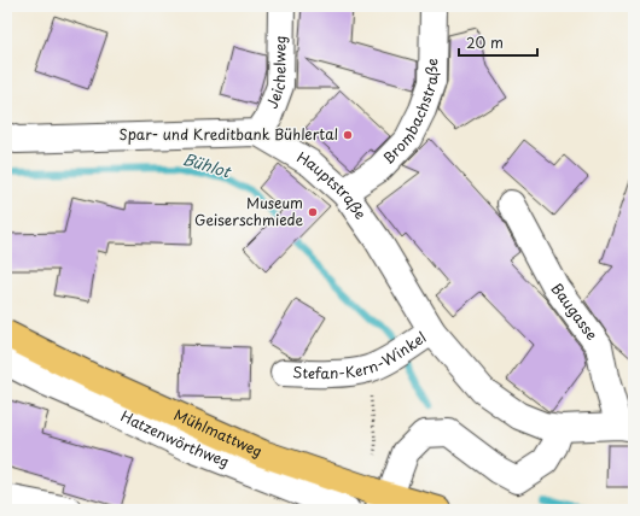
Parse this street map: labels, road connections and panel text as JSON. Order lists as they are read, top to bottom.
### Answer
{
  "streets": {
    "main road": ["Mühlmattweg"],
    "street": [
      "Jeichelweg",
      "Brombachstraße",
      "Hauptstraße",
      "Baugasse",
      "Stefan-Kern-Winkel",
      "Hatzenwörthweg"
    ]
  },
  "crossings": [
    ["Jeichelweg", "Hauptstraße"],
    ["Brombachstraße", "Hauptstraße"],
    ["Hauptstraße", "Baugasse"],
    ["Hauptstraße", "Stefan-Kern-Winkel"]
  ],
  "water": ["Bühlot"],
  "places": ["Spar- und Kreditbank Bühlertal", "Museum Geiserschmiede"],
  "scale_bar": "20 m"
}
